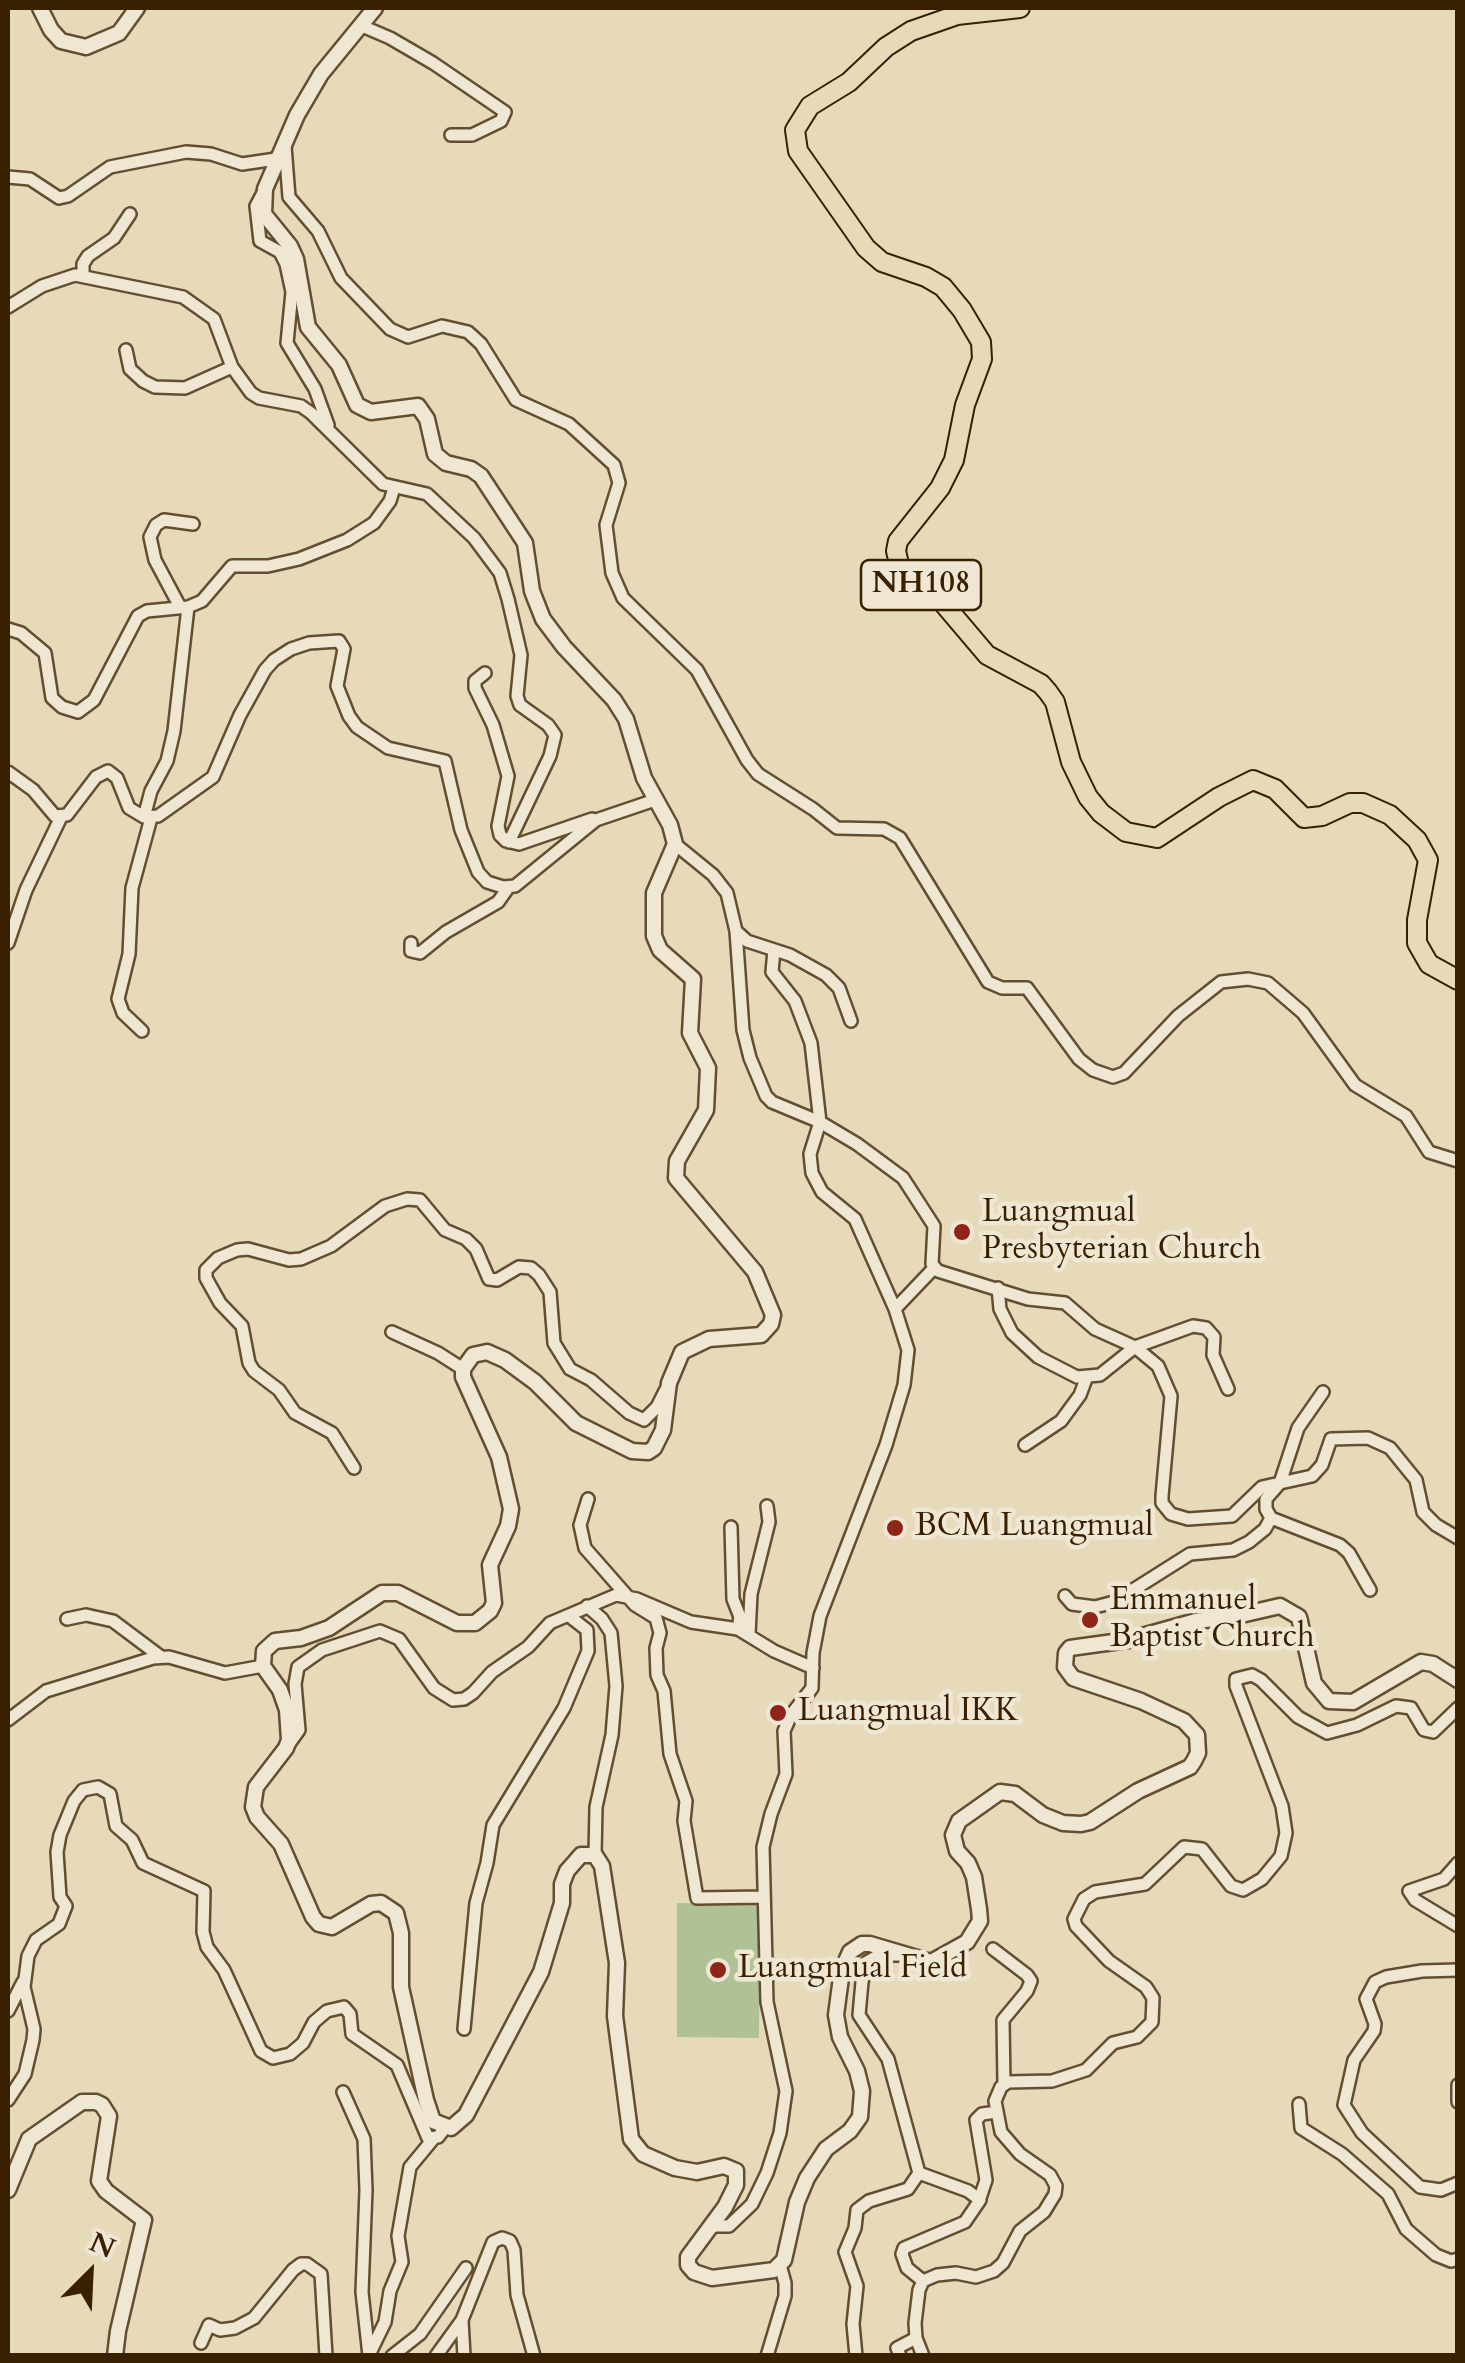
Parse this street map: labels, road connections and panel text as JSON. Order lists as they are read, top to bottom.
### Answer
{
  "streets": {
    "highway": ["NH108"]
  },
  "places": [
    "Luangmual Presbyterian Church",
    "BCM Luangmual",
    "Emmanuel Baptist Church",
    "Luangmual IKK",
    "Luangmual Field"
  ],
  "north": "top right"
}
